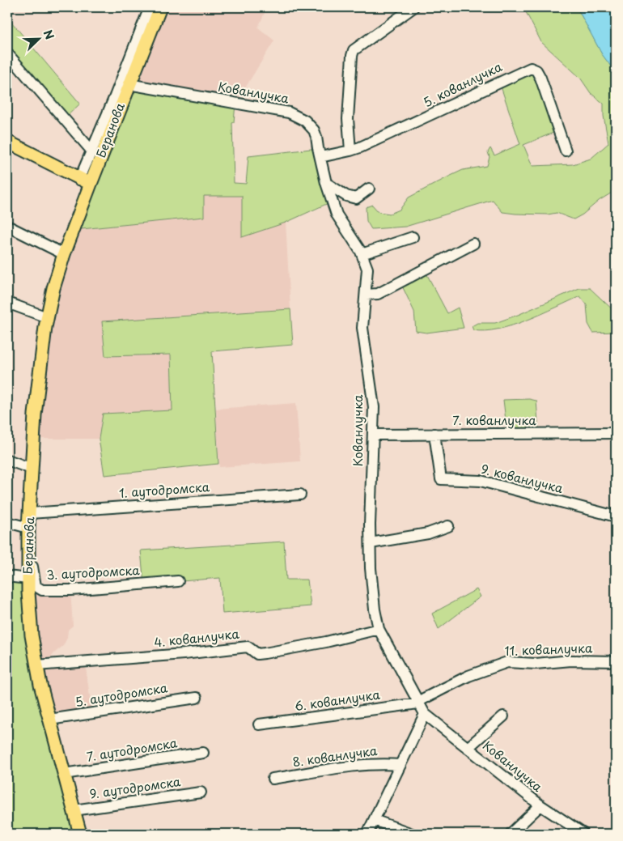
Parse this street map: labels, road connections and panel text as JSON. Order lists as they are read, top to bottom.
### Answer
{
  "streets": {
    "main road": ["Беранова"],
    "street": [
      "5. кованлучка",
      "Кованлучка",
      "7. кованлучка",
      "9. кованлучка",
      "1. аутодромска",
      "3. аутодромска",
      "4. кованлучка",
      "11. кованлучка",
      "5. аутодромска",
      "6. кованлучка",
      "7. аутодромска",
      "8. кованлучка",
      "9. аутодромска"
    ]
  },
  "crossings": [
    ["5. кованлучка", "Кованлучка"],
    ["Кованлучка", "Беранова"],
    ["Кованлучка", "7. кованлучка"],
    ["Кованлучка", "4. кованлучка"],
    ["Кованлучка", "11. кованлучка"],
    ["Кованлучка", "6. кованлучка"],
    ["Беранова", "1. аутодромска"],
    ["Беранова", "3. аутодромска"],
    ["Беранова", "4. кованлучка"],
    ["Беранова", "5. аутодромска"],
    ["Беранова", "7. аутодромска"],
    ["Беранова", "9. аутодромска"],
    ["7. кованлучка", "9. кованлучка"],
    ["11. кованлучка", "6. кованлучка"]
  ],
  "north": "top right"
}
